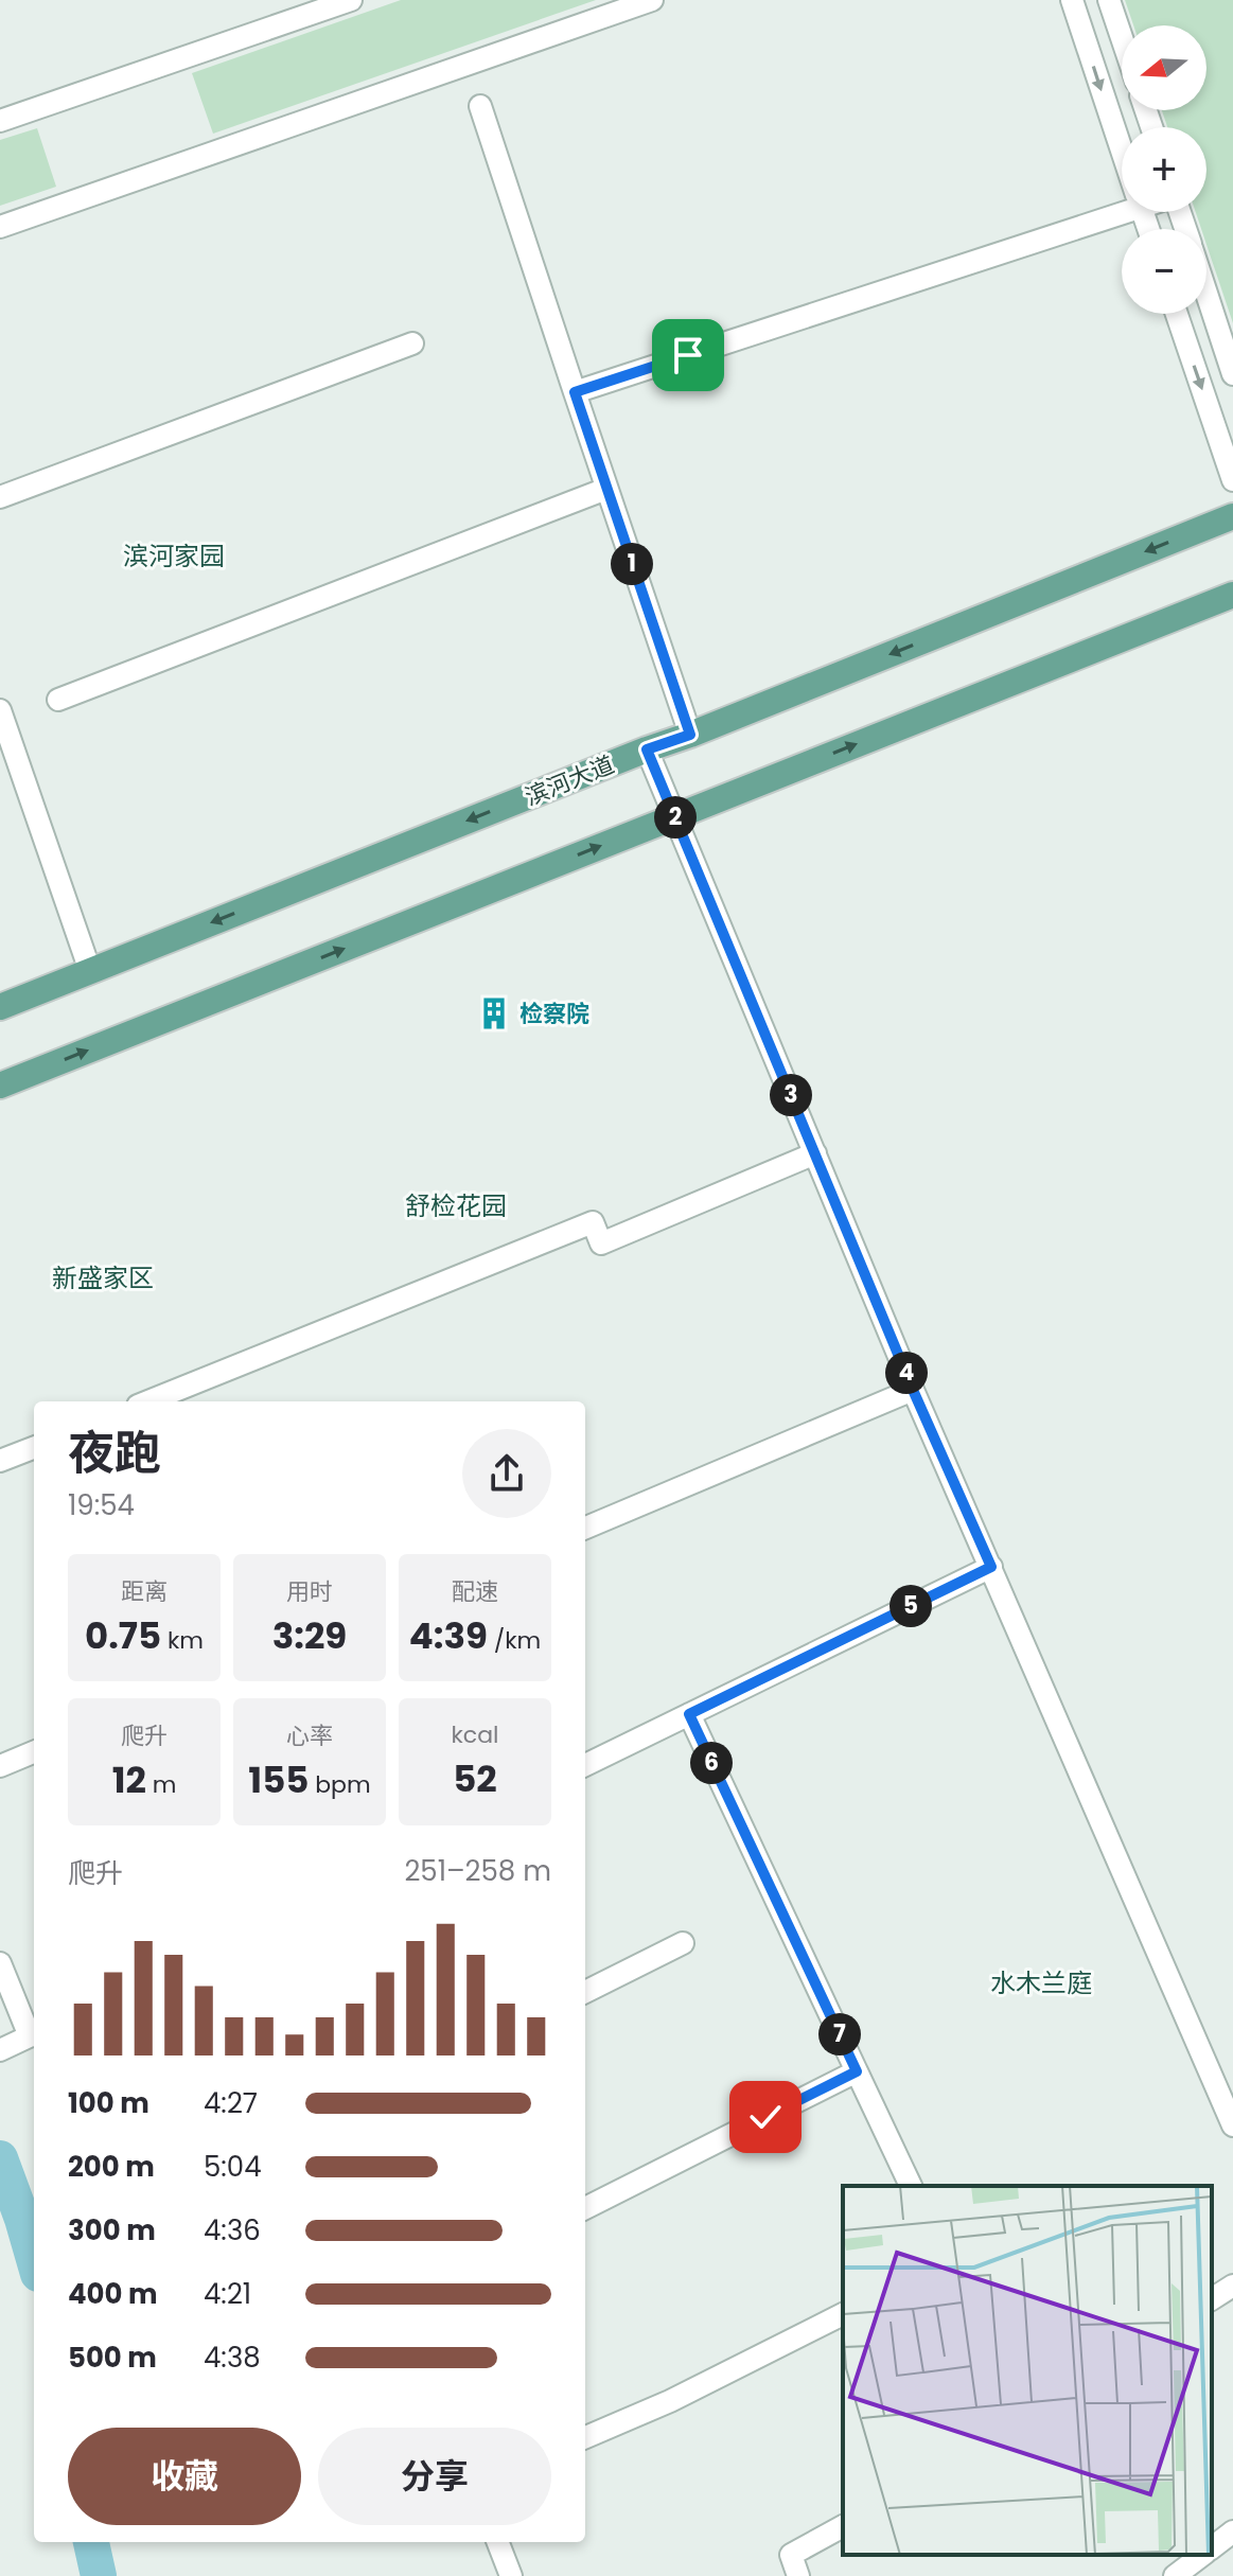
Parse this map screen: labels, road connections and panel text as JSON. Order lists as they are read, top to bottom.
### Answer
{
  "streets": {
    "main road": ["滨河大道"]
  },
  "districts": [
    "滨河家园",
    "舒检花园",
    "新盛家区",
    "水木兰庭"
  ],
  "places": {
    "building": ["检察院"]
  },
  "north": "left",
  "page": {
    "map_buttons": ["+", "−"],
    "pins": [
      "1",
      "2",
      "3",
      "4",
      "5",
      "6",
      "7"
    ],
    "heading": ["夜跑", "19:54"],
    "stats": [
      ["距离", "0.75 km"],
      ["用时", "3:29"],
      ["配速", "4:39 /km"],
      ["爬升", "12 m"],
      ["心率", "155 bpm"],
      ["kcal", "52"]
    ],
    "chart": ["爬升", "251–258 m"],
    "list": [
      {
        "name": "100 m",
        "note": "4:27"
      },
      {
        "name": "200 m",
        "note": "5:04"
      },
      {
        "name": "300 m",
        "note": "4:36"
      },
      {
        "name": "400 m",
        "note": "4:21"
      },
      {
        "name": "500 m",
        "note": "4:38"
      }
    ],
    "buttons": ["收藏", "分享"]
  }
}
